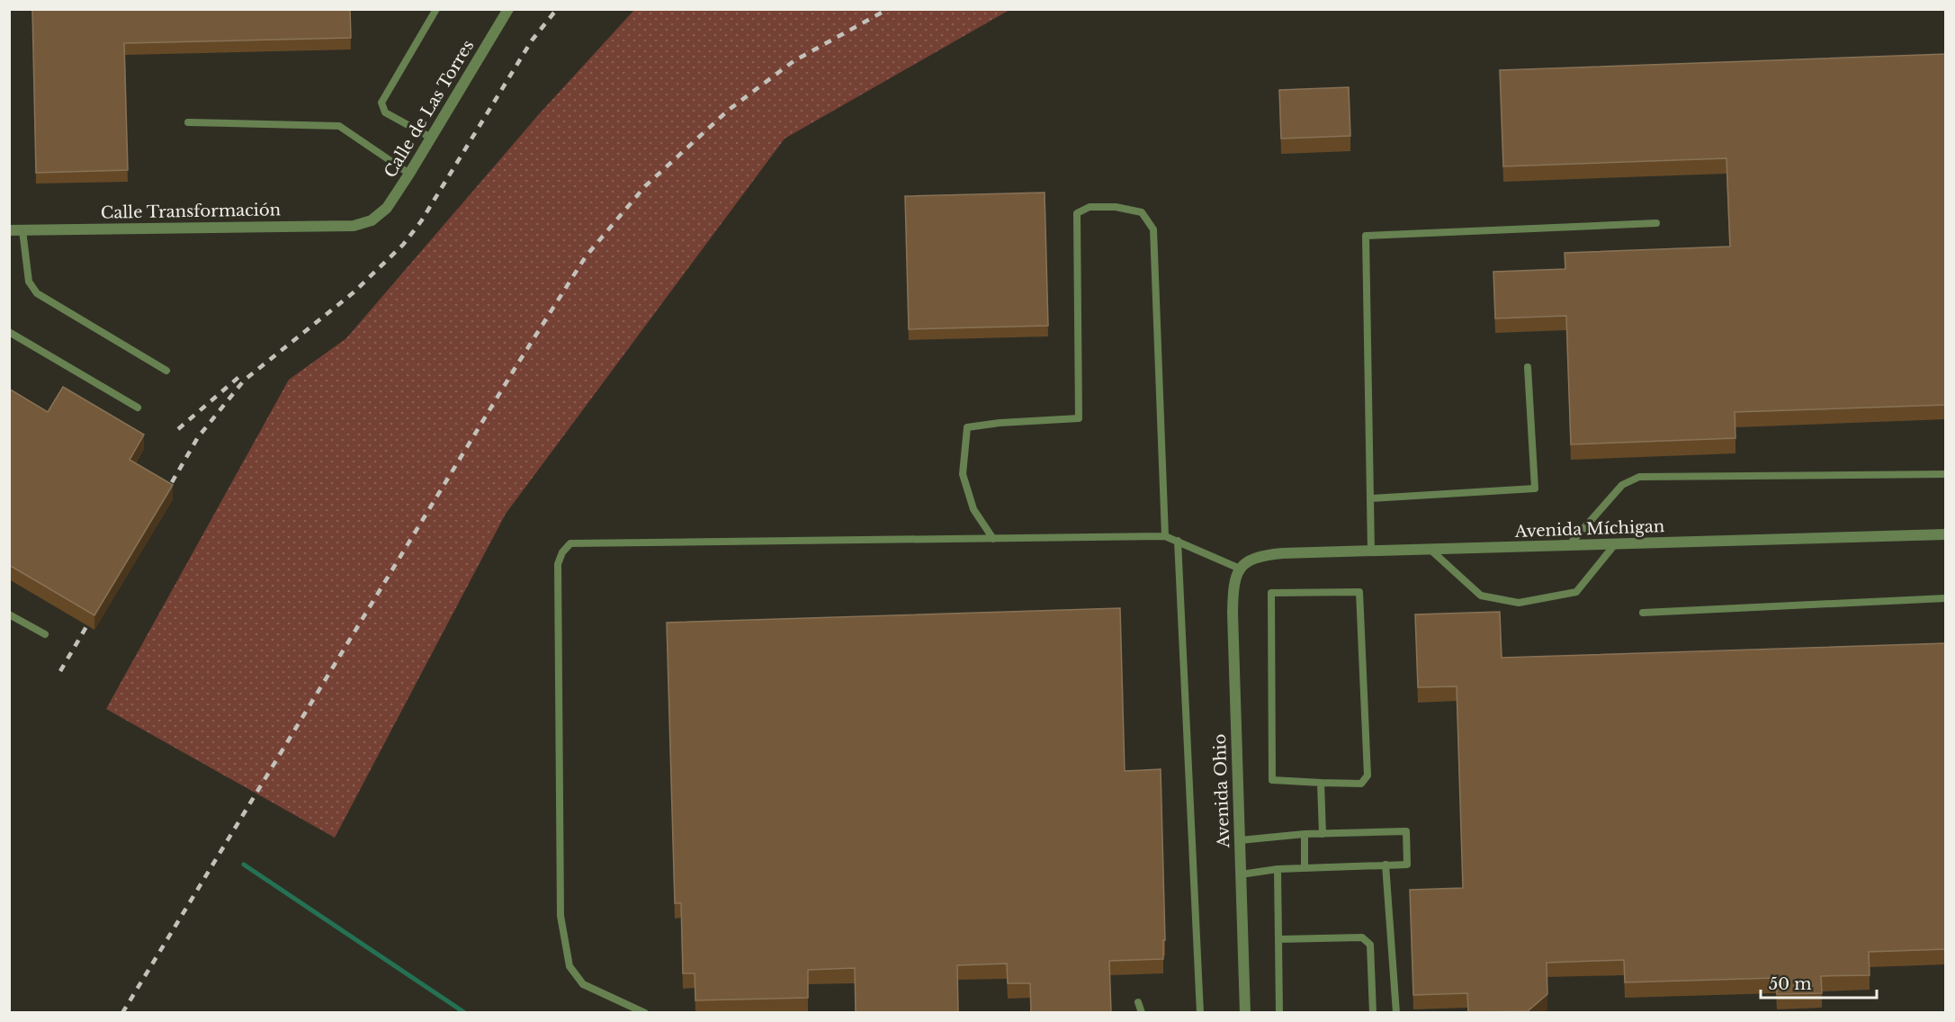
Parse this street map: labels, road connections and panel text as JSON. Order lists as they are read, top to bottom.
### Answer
{
  "streets": {
    "street": [
      "Calle de Las Torres",
      "Calle Transformación",
      "Avenida Míchigan",
      "Avenida Ohio"
    ]
  },
  "crossings": [
    ["Calle de Las Torres", "Calle Transformación"],
    ["Avenida Míchigan", "Avenida Ohio"]
  ],
  "scale_bar": "50 m"
}
